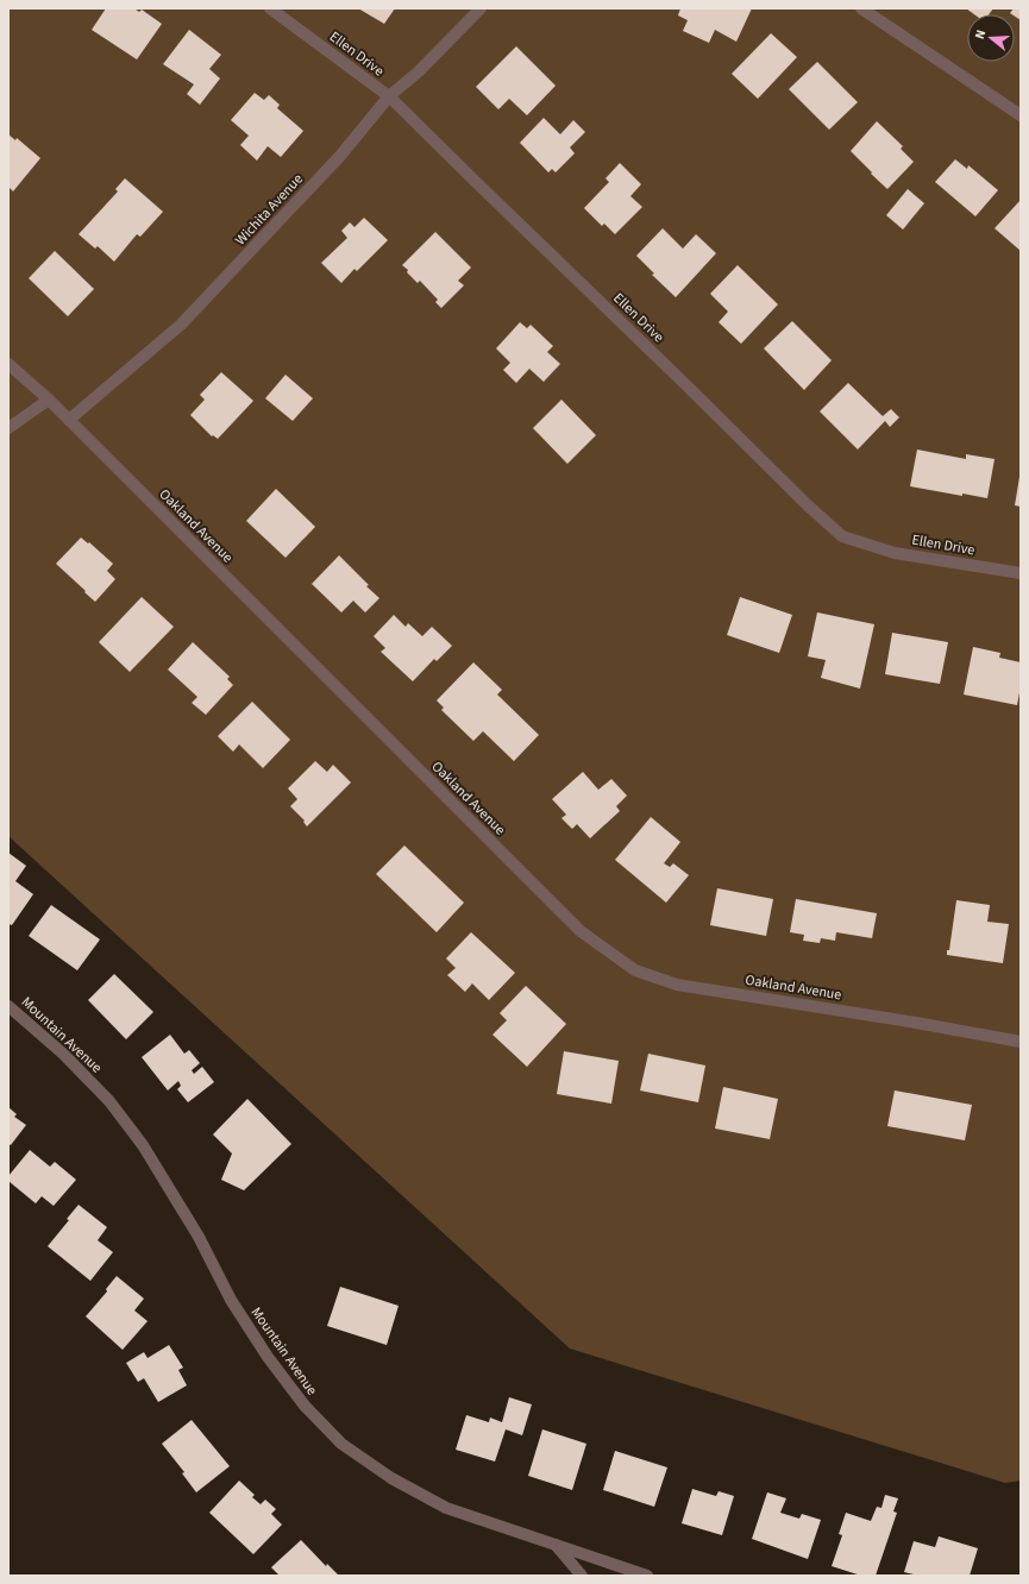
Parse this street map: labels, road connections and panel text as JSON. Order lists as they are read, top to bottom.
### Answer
{
  "streets": {
    "street": [
      "Ellen Drive",
      "Wichita Avenue",
      "Oakland Avenue",
      "Mountain Avenue"
    ]
  },
  "crossings": [
    ["Ellen Drive", "Wichita Avenue"],
    ["Wichita Avenue", "Oakland Avenue"]
  ],
  "north": "left"
}
